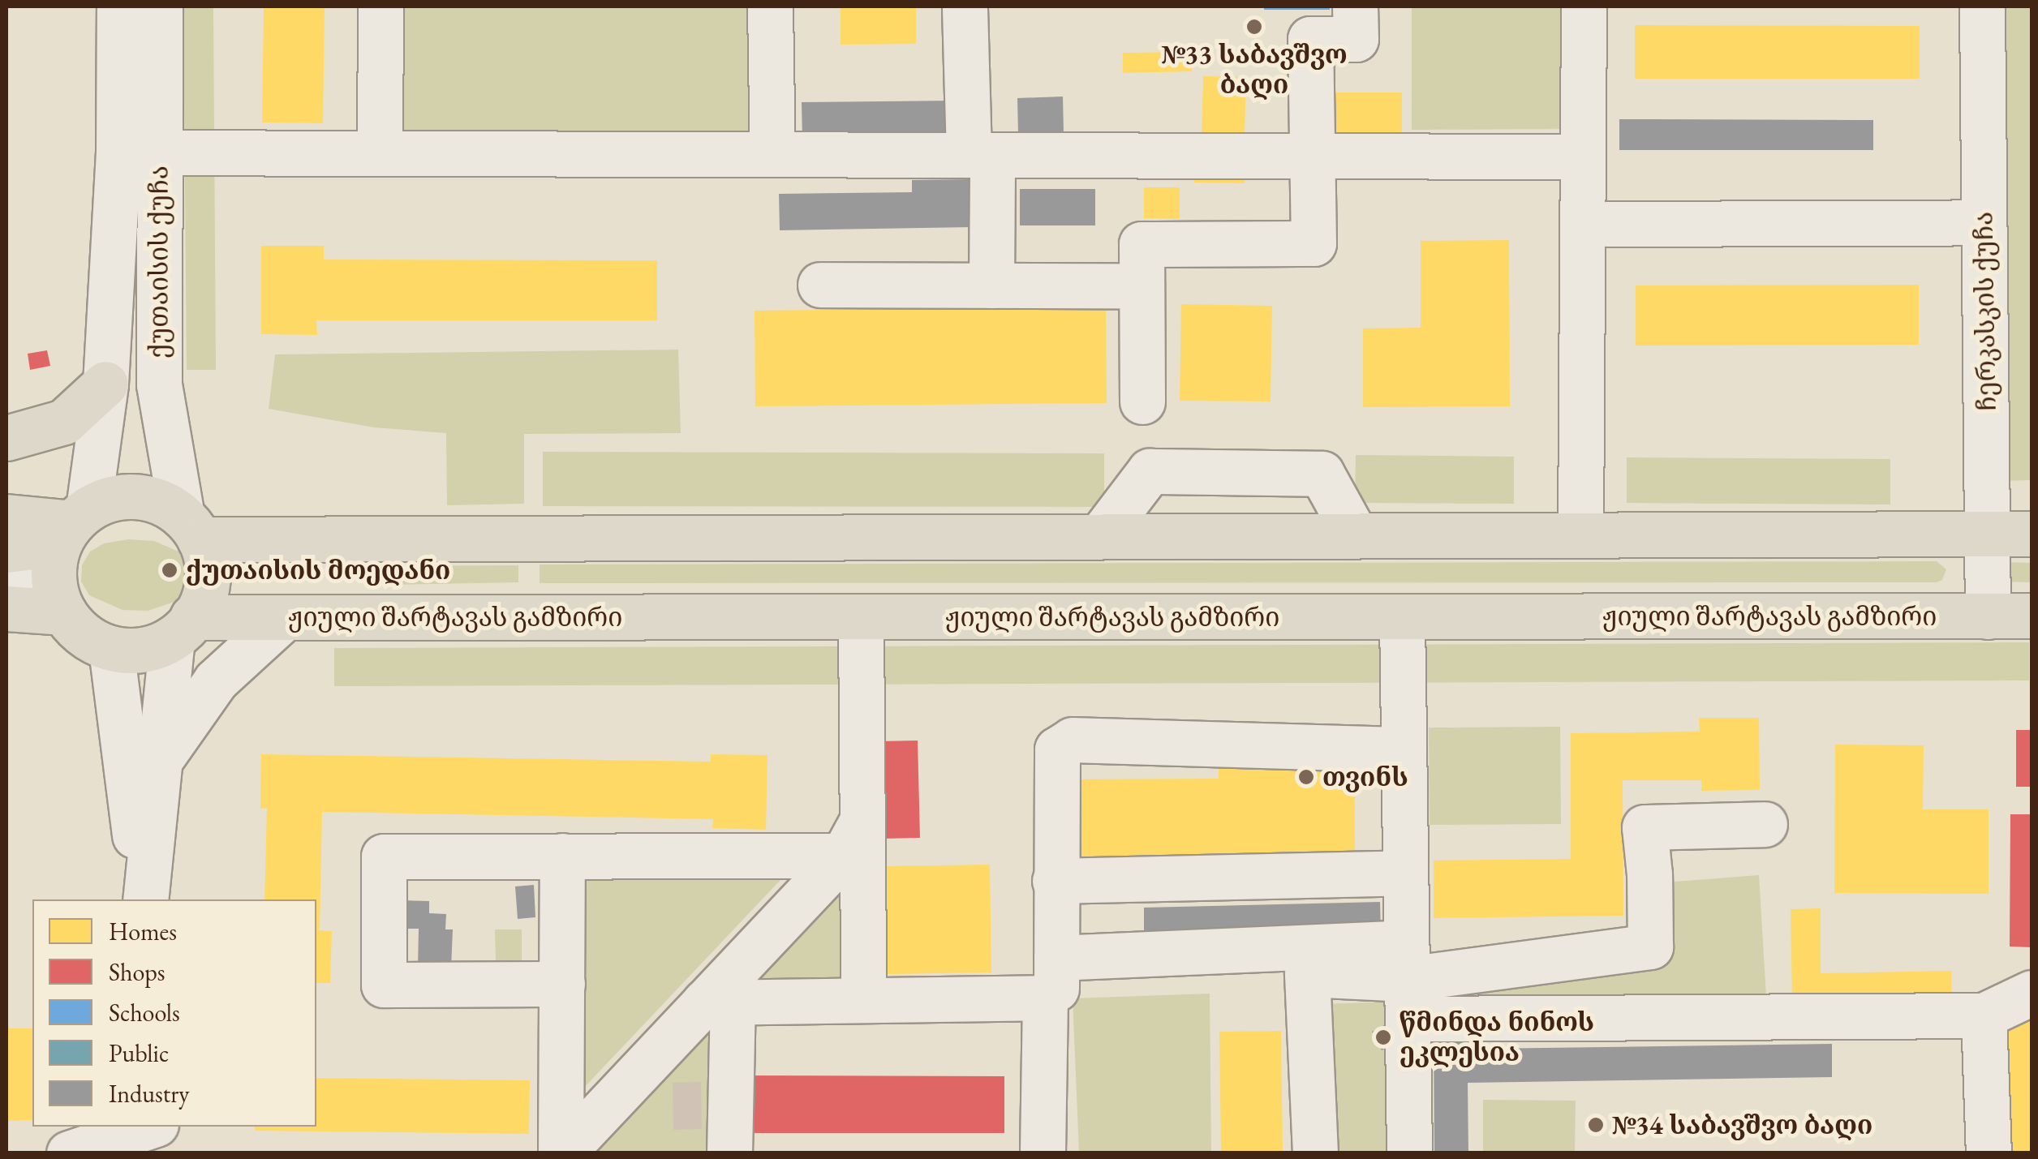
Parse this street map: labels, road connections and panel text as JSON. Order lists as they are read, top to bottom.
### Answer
{
  "streets": {
    "main road": ["ჟიული შარტავას გამზირი"],
    "street": ["ქუთაისის ქუჩა", "ჩერკასკის ქუჩა"]
  },
  "crossings": [
    ["ქუთაისის ქუჩა", "ჟიული შარტავას გამზირი"],
    ["ჩერკასკის ქუჩა", "ჟიული შარტავას გამზირი"]
  ],
  "places": [
    "№33 საბავშვო ბაღი",
    "ქუთაისის მოედანი",
    "თვინს",
    "წმინდა ნინოს ეკლესია",
    "№34 საბავშვო ბაღი"
  ],
  "legend": [
    "Homes",
    "Shops",
    "Schools",
    "Public",
    "Industry"
  ]
}
